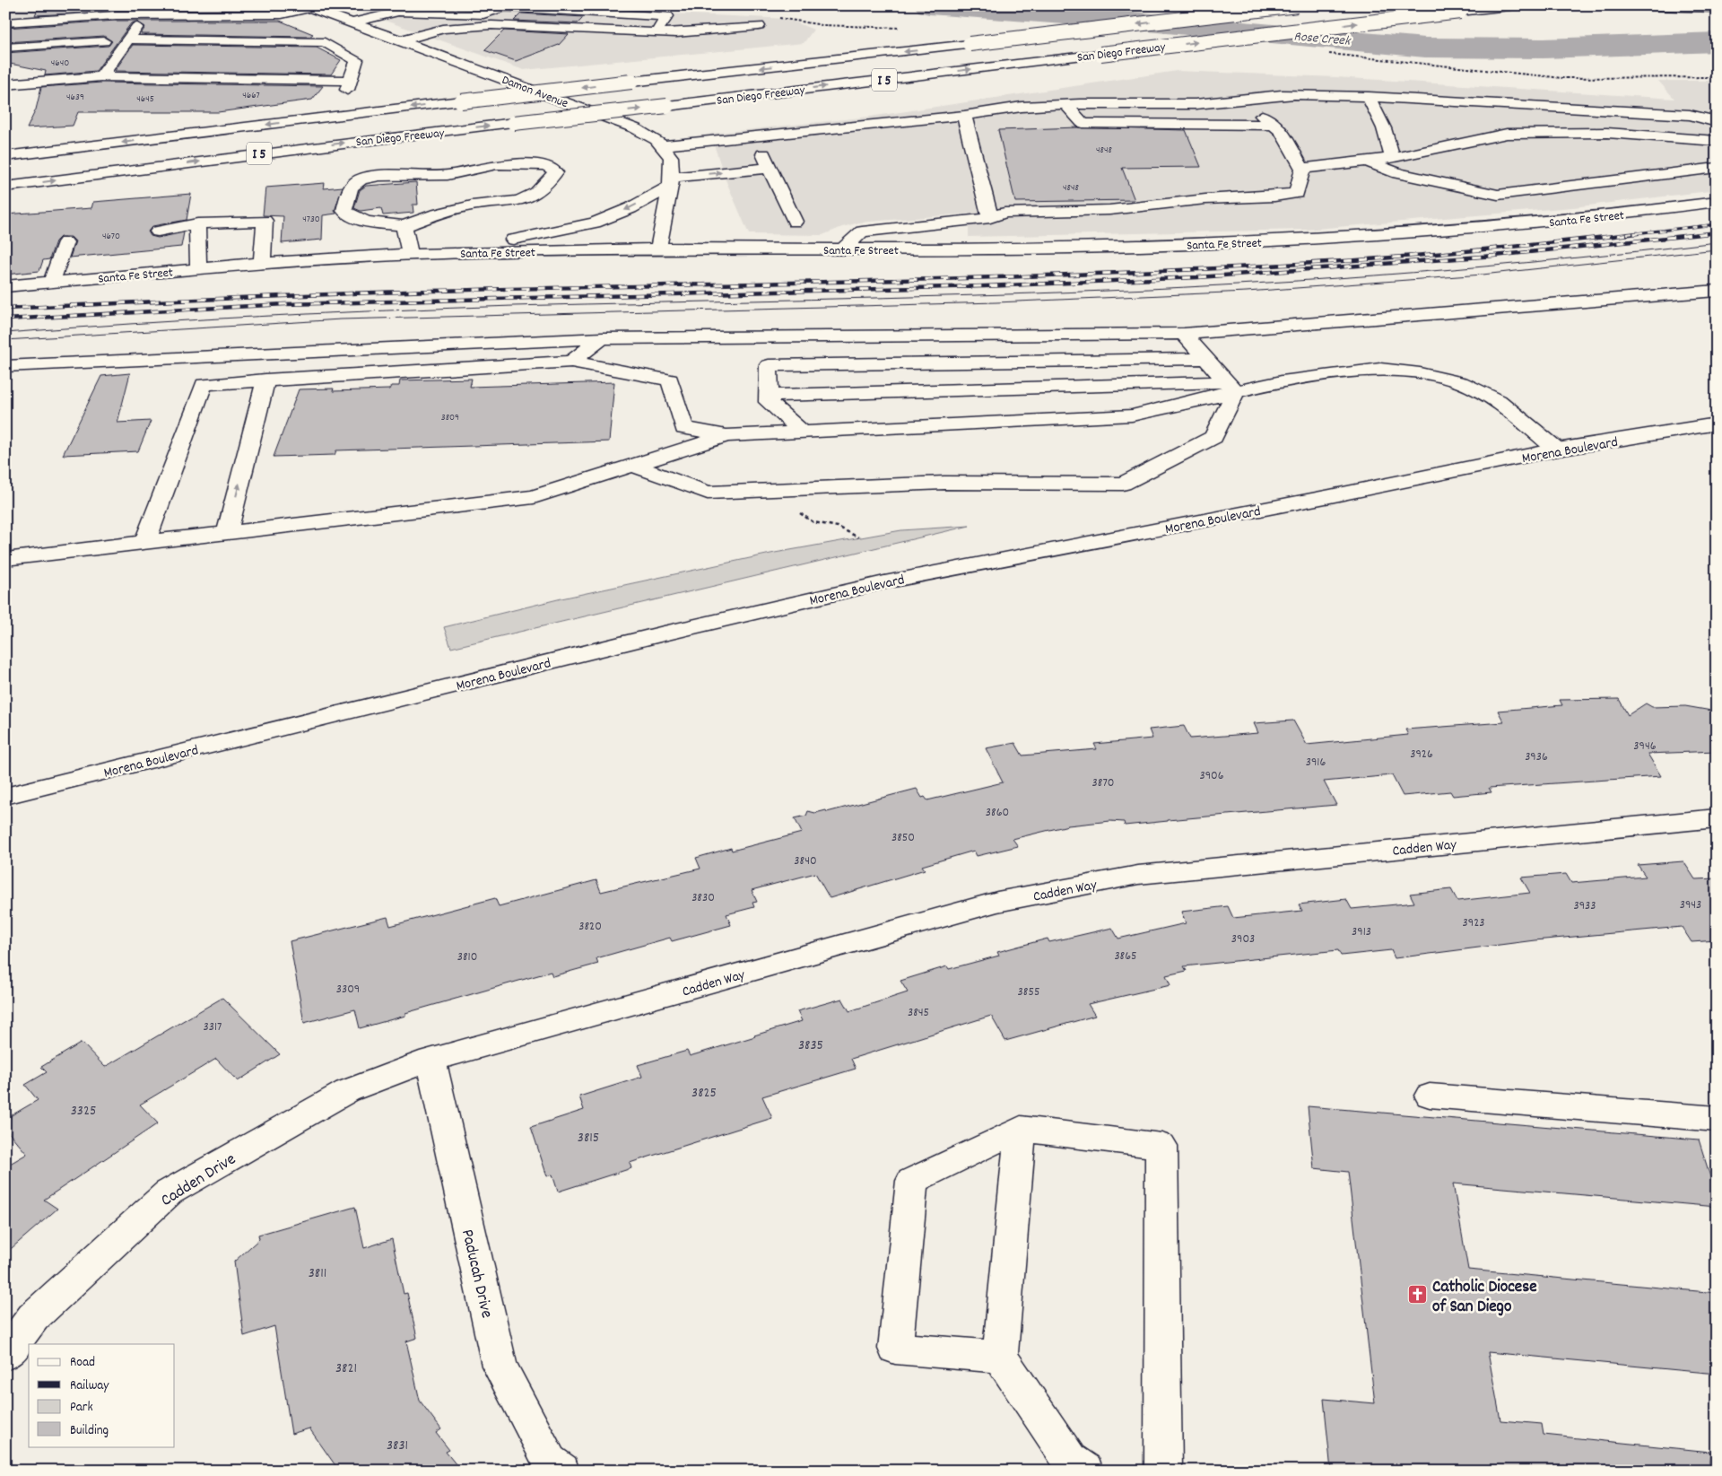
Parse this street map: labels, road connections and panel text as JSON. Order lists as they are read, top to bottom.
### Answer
{
  "streets": {
    "main road": [
      "San Diego Freeway",
      "I 5",
      "Damon Avenue",
      "Santa Fe Street",
      "Morena Boulevard",
      "Cadden Way",
      "Cadden Drive",
      "Paducah Drive"
    ]
  },
  "crossings": [
    ["Cadden Way", "Cadden Drive"],
    ["Cadden Way", "Paducah Drive"],
    ["Cadden Drive", "Paducah Drive"]
  ],
  "water": ["Rose Creek"],
  "places": {
    "church": ["Catholic Diocese of San Diego"]
  },
  "house_numbers": [
    "4640",
    "4667",
    "4639",
    "4645",
    "4848",
    "4848",
    "4730",
    "4670",
    "3809",
    "3946",
    "3926",
    "3936",
    "3916",
    "3906",
    "3870",
    "3860",
    "3850",
    "3840",
    "3830",
    "3943",
    "3933",
    "3923",
    "3820",
    "3913",
    "3903",
    "3865",
    "3810",
    "3309",
    "3855",
    "3845",
    "3317",
    "3835",
    "3825",
    "3325",
    "3815",
    "3811",
    "3821",
    "3831"
  ],
  "legend": [
    "Road",
    "Railway",
    "Park",
    "Building"
  ]
}
